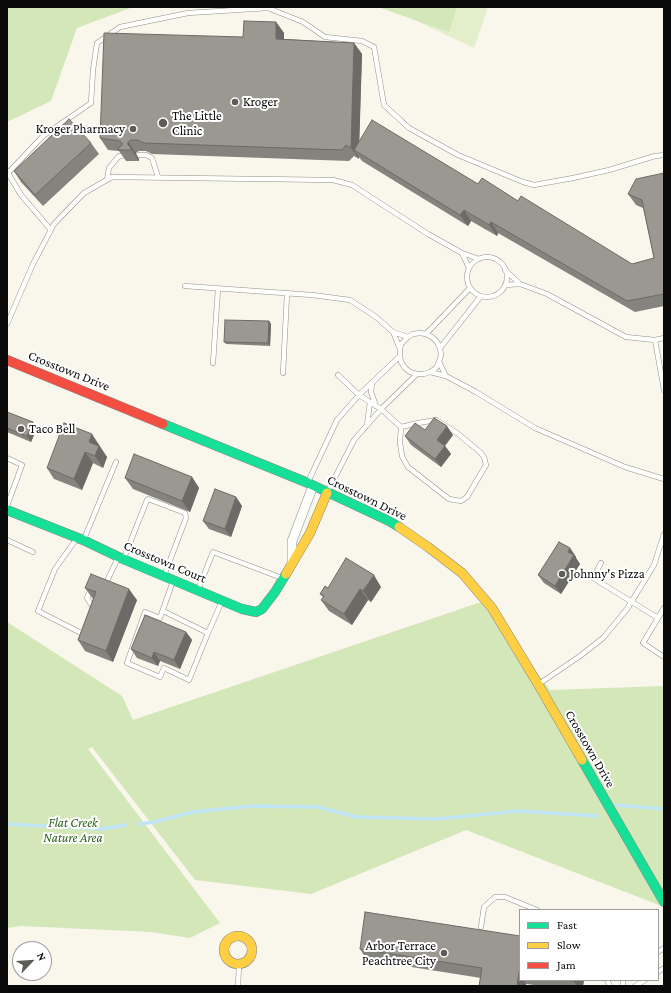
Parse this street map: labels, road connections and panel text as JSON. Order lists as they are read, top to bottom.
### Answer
{
  "streets": {
    "street": ["Crosstown Drive", "Crosstown Court"]
  },
  "crossings": [
    ["Crosstown Drive", "Crosstown Court"]
  ],
  "parks": ["Flat Creek Nature Area"],
  "places": [
    "Kroger",
    "The Little Clinic",
    "Kroger Pharmacy",
    "Taco Bell",
    "Johnny's Pizza",
    "Arbor Terrace Peachtree City"
  ],
  "legend": ["Fast", "Slow", "Jam"],
  "north": "top right"
}
